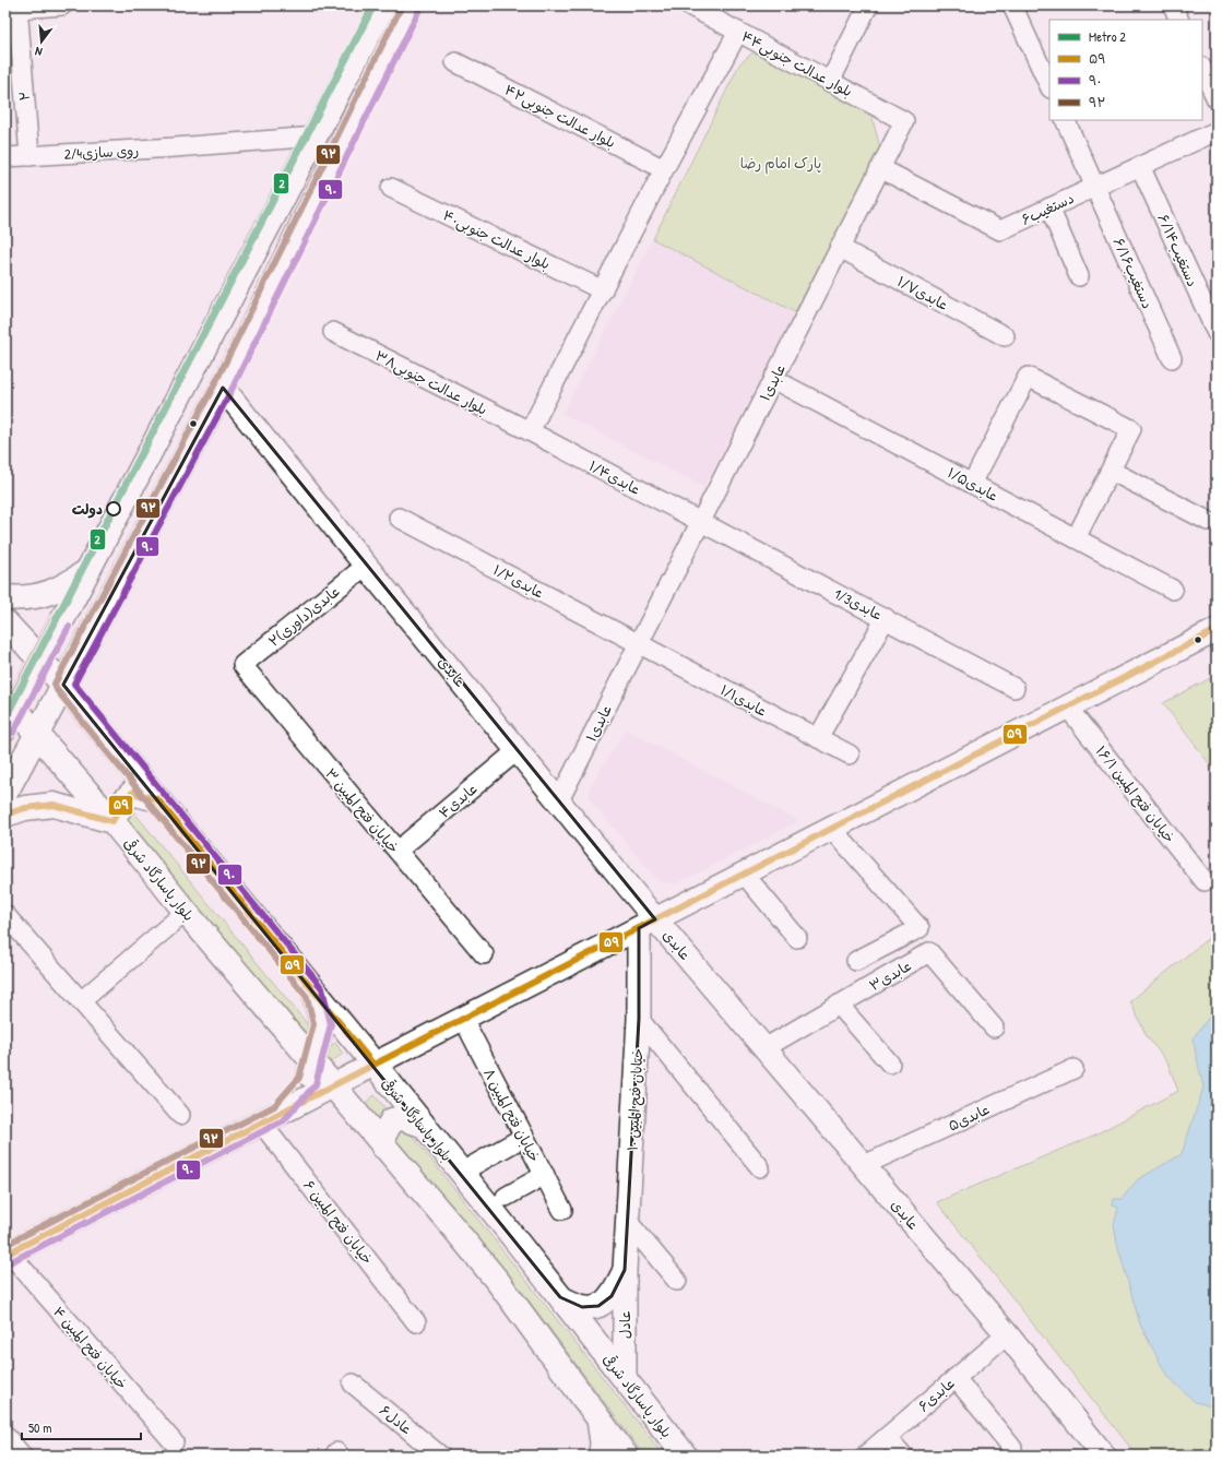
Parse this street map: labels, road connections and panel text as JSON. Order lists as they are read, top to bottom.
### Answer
{
  "streets": {
    "main road": ["بلوار پاسارگاد شرقی"],
    "street": [
      "بلوار عدالت جنوبی۴۴",
      "۲",
      "بلوار عدالت جنوبی۴۲",
      "روی سازی2/4",
      "دستغیب۶",
      "بلوار عدالت جنوبی۴۰",
      "دستغیب۶/۱۴",
      "دستغیب۶/۱۶",
      "عابدی۱/۷",
      "بلوار عدالت جنوبی۳۸",
      "۱عابدی",
      "عابدی۱/۴",
      "عابدی۱/۵",
      "عابدی۱/۲",
      "عابدی1/3",
      "۲عابدی(داوری)",
      "عابدی",
      "عابدی۱/۱",
      "عابدی۱",
      "خیابان فتح المبین ۱۶/۱",
      "عابدی۴",
      "خیابان فتح المبین ۳",
      "عابدی۳",
      "خیابان فتح المبین ۱۰",
      "خیابان فتح المبین ۸",
      "عابدی۵",
      "خیابان فتح المبین ۶",
      "عادل",
      "خیابان فتح المبین ۴",
      "عابدی۶",
      "عادل۶"
    ]
  },
  "crossings": [
    ["بلوار عدالت جنوبی۴۴", "۱عابدی"],
    ["۲", "روی سازی2/4"],
    ["دستغیب۶", "دستغیب۶/۱۴"],
    ["دستغیب۶", "دستغیب۶/۱۶"],
    ["دستغیب۶", "۱عابدی"],
    ["عابدی۱/۷", "۱عابدی"],
    ["بلوار عدالت جنوبی۳۸", "عابدی۱/۴"],
    ["۱عابدی", "عابدی۱/۴"],
    ["۱عابدی", "عابدی۱/۵"],
    ["۱عابدی", "عابدی۱/۲"],
    ["۱عابدی", "عابدی1/3"],
    ["۱عابدی", "عابدی۱/۱"],
    ["۱عابدی", "عابدی۱"],
    ["عابدی۱/۴", "عابدی1/3"],
    ["عابدی۱/۲", "عابدی۱/۱"],
    ["عابدی۱/۲", "عابدی۱"],
    ["۲عابدی(داوری)", "عابدی"],
    ["۲عابدی(داوری)", "خیابان فتح المبین ۳"],
    ["عابدی", "عابدی۱"],
    ["عابدی", "عابدی۴"],
    ["عابدی", "عابدی۳"],
    ["عابدی", "خیابان فتح المبین ۱۰"],
    ["عابدی", "عابدی۵"],
    ["عابدی", "عابدی۶"],
    ["عابدی۱/۱", "عابدی۱"],
    ["عابدی۴", "خیابان فتح المبین ۳"],
    ["بلوار پاسارگاد شرقی", "عادل"],
    ["خیابان فتح المبین ۱۰", "عادل"]
  ],
  "parks": ["پارک امام رضا"],
  "places": ["دولت"],
  "lines": [
    "metro line 2",
    "transit line ۹۲",
    "transit line ۹۰",
    "transit line ۵۹"
  ],
  "legend": [
    "Metro 2",
    "۵۹",
    "۹۰",
    "۹۲"
  ],
  "scale_bar": "50 m",
  "north": "bottom"
}
